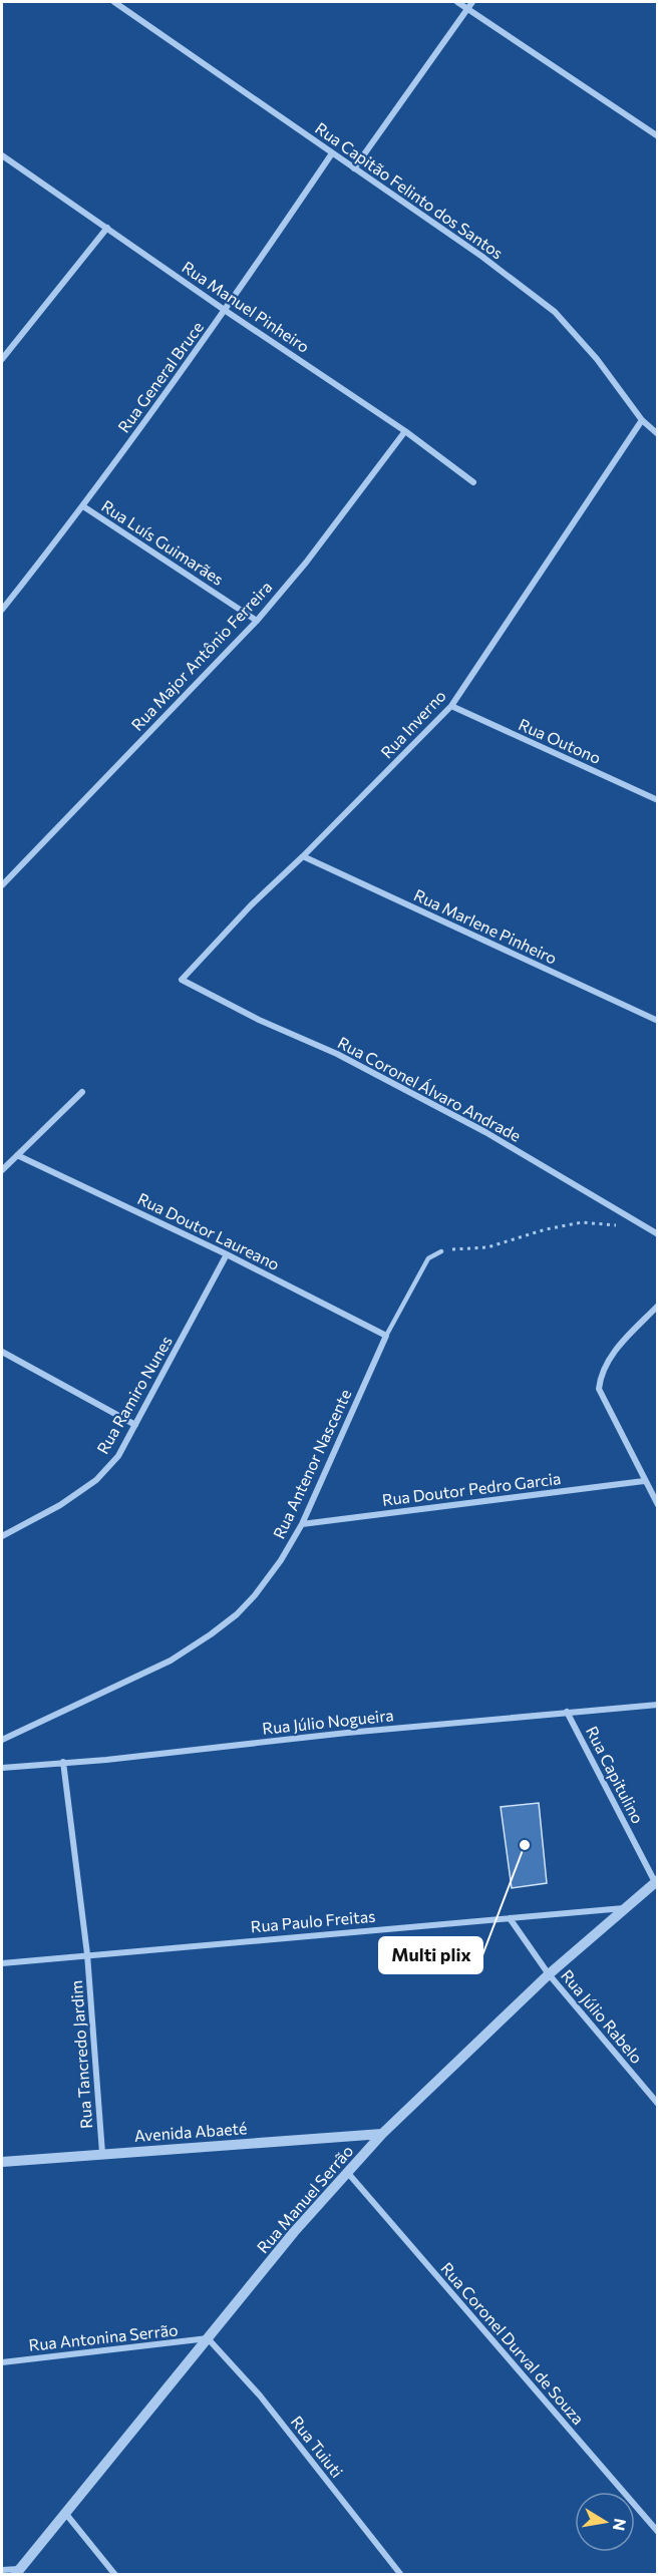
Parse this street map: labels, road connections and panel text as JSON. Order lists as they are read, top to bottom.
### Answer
{
  "streets": {
    "street": [
      "Rua Capitão Felinto dos Santos",
      "Rua Manuel Pinheiro",
      "Rua General Bruce",
      "Rua Luís Guimarães",
      "Rua Major Antônio Ferreira",
      "Rua Inverno",
      "Rua Outono",
      "Rua Marlene Pinheiro",
      "Rua Coronel Álvaro Andrade",
      "Rua Doutor Laureano",
      "Rua Ramiro Nunes",
      "Rua Antenor Nascente",
      "Rua Doutor Pedro Garcia",
      "Rua Júlio Nogueira",
      "Rua Capitulino",
      "Rua Paulo Freitas",
      "Rua Júlio Rabelo",
      "Rua Tancredo Jardim",
      "Avenida Abaeté",
      "Rua Manuel Serrão",
      "Rua Antonina Serrão",
      "Rua Coronel Durval de Souza",
      "Rua Tuiuti"
    ]
  },
  "crossings": [
    ["Rua Capitão Felinto dos Santos", "Rua General Bruce"],
    ["Rua Capitão Felinto dos Santos", "Rua Inverno"],
    ["Rua Manuel Pinheiro", "Rua General Bruce"],
    ["Rua Manuel Pinheiro", "Rua Major Antônio Ferreira"],
    ["Rua General Bruce", "Rua Luís Guimarães"],
    ["Rua Luís Guimarães", "Rua Major Antônio Ferreira"],
    ["Rua Inverno", "Rua Outono"],
    ["Rua Inverno", "Rua Marlene Pinheiro"],
    ["Rua Inverno", "Rua Coronel Álvaro Andrade"],
    ["Rua Doutor Laureano", "Rua Ramiro Nunes"],
    ["Rua Doutor Laureano", "Rua Antenor Nascente"],
    ["Rua Antenor Nascente", "Rua Doutor Pedro Garcia"],
    ["Rua Júlio Nogueira", "Rua Capitulino"],
    ["Rua Júlio Nogueira", "Rua Tancredo Jardim"],
    ["Rua Capitulino", "Rua Manuel Serrão"],
    ["Rua Paulo Freitas", "Rua Júlio Rabelo"],
    ["Rua Paulo Freitas", "Rua Tancredo Jardim"],
    ["Rua Paulo Freitas", "Rua Manuel Serrão"],
    ["Rua Júlio Rabelo", "Rua Manuel Serrão"],
    ["Rua Tancredo Jardim", "Avenida Abaeté"],
    ["Avenida Abaeté", "Rua Manuel Serrão"],
    ["Rua Manuel Serrão", "Rua Antonina Serrão"],
    ["Rua Manuel Serrão", "Rua Coronel Durval de Souza"],
    ["Rua Manuel Serrão", "Rua Tuiuti"],
    ["Rua Antonina Serrão", "Rua Tuiuti"]
  ],
  "places": ["Multi plix"],
  "north": "right"
}
